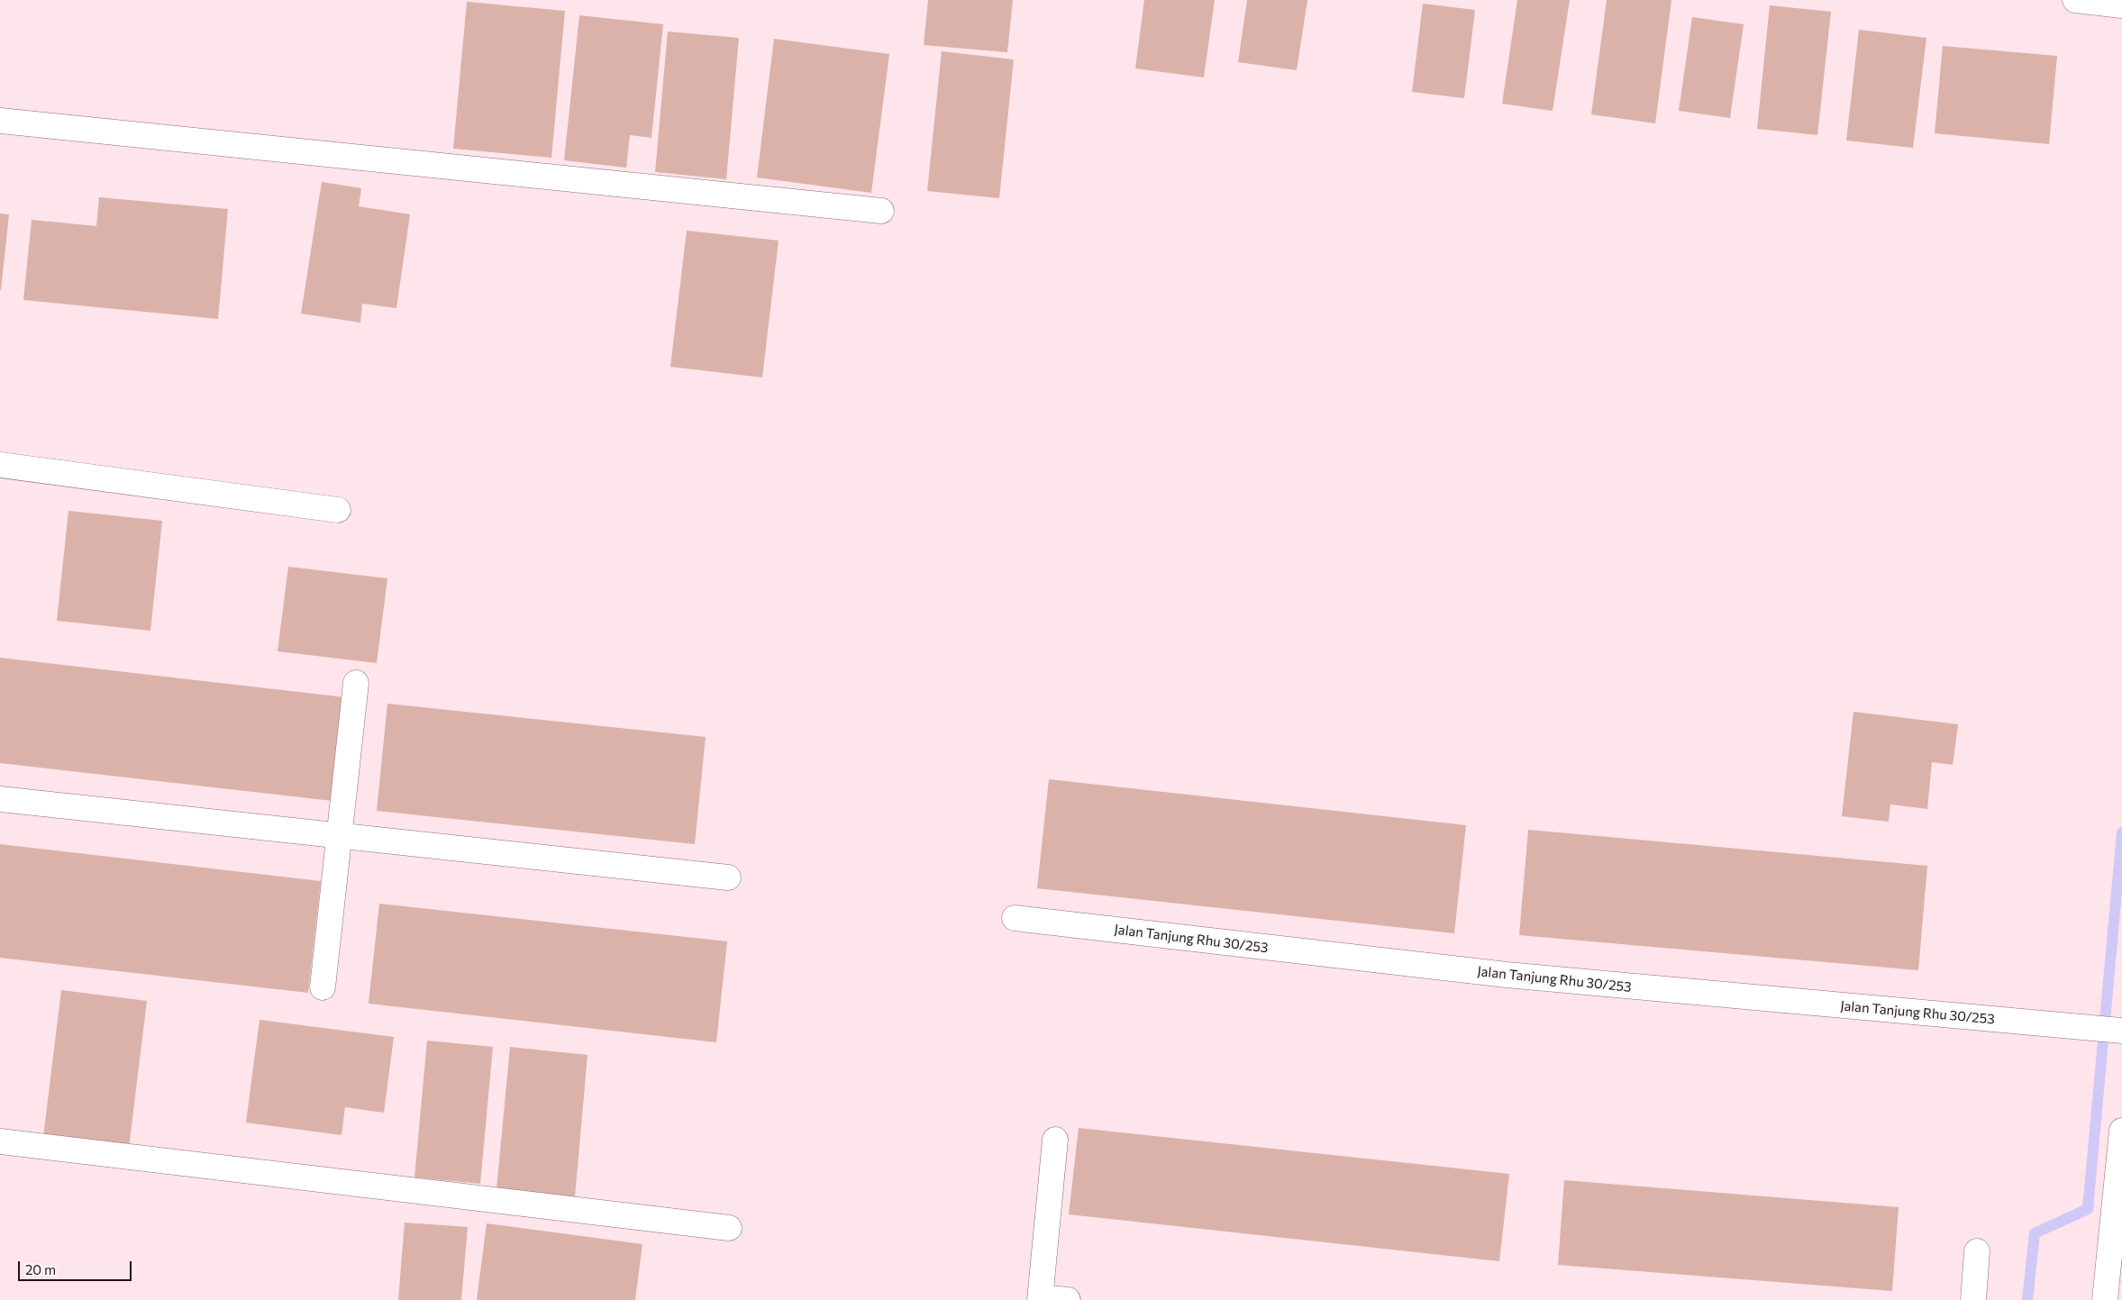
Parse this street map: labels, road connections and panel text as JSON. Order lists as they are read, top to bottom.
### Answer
{
  "streets": {
    "street": ["Jalan Tanjung Rhu 30/253"]
  },
  "scale_bar": "20 m"
}
